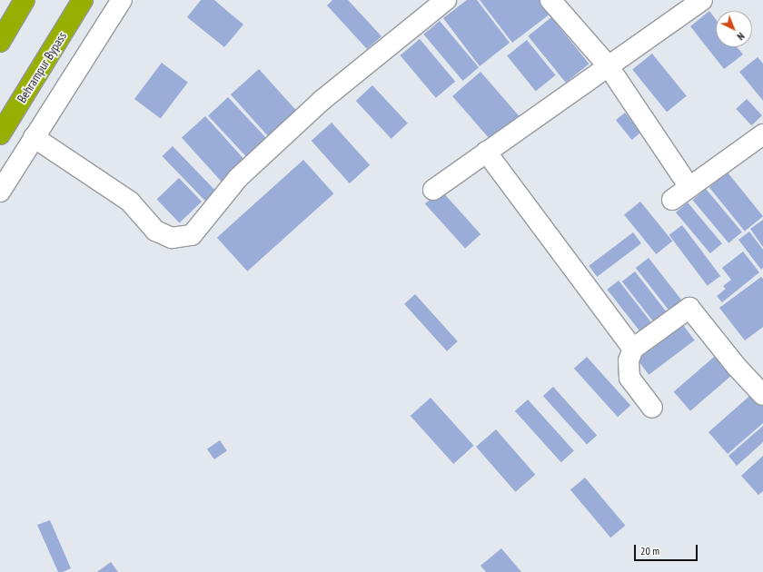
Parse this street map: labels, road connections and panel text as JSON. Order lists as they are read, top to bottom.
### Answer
{
  "streets": {
    "highway": ["Behrampur Bypass"]
  },
  "scale_bar": "20 m",
  "north": "bottom right"
}
